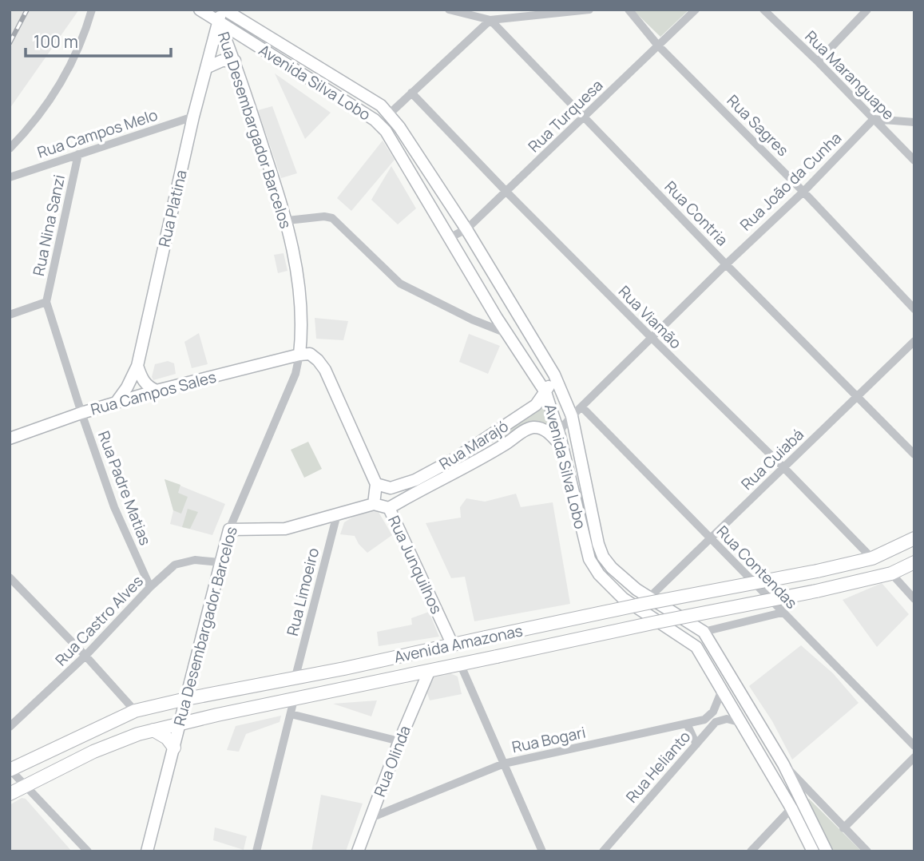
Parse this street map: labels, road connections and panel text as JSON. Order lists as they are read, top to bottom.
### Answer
{
  "streets": {
    "main road": ["Avenida Amazonas"],
    "street": [
      "Rua Maranguape",
      "Avenida Silva Lobo",
      "Rua Turquesa",
      "Rua Sagres",
      "Rua Desembargador Barcelos",
      "Rua Campos Melo",
      "Rua João da Cunha",
      "Rua Platina",
      "Rua Contria",
      "Rua Nina Sanzi",
      "Rua Viamão",
      "Rua Campos Sales",
      "Rua Marajó",
      "Rua Cuiabá",
      "Rua Padre Matias",
      "Rua Junquilhos",
      "Rua Contendas",
      "Rua Limoeiro",
      "Rua Castro Alves",
      "Rua Bogari",
      "Rua Olinda",
      "Rua Helianto"
    ]
  },
  "crossings": [
    ["Rua Maranguape", "Rua João da Cunha"],
    ["Avenida Silva Lobo", "Rua Turquesa"],
    ["Avenida Silva Lobo", "Rua Desembargador Barcelos"],
    ["Avenida Silva Lobo", "Rua João da Cunha"],
    ["Avenida Silva Lobo", "Rua Platina"],
    ["Avenida Silva Lobo", "Rua Marajó"],
    ["Avenida Silva Lobo", "Rua Cuiabá"],
    ["Avenida Silva Lobo", "Rua Bogari"],
    ["Avenida Silva Lobo", "Rua Helianto"],
    ["Rua Turquesa", "Rua Sagres"],
    ["Rua Turquesa", "Rua Contria"],
    ["Rua Turquesa", "Rua Viamão"],
    ["Rua Sagres", "Rua João da Cunha"],
    ["Rua Desembargador Barcelos", "Rua Platina"],
    ["Rua Desembargador Barcelos", "Rua Campos Sales"],
    ["Rua Desembargador Barcelos", "Rua Castro Alves"],
    ["Rua Desembargador Barcelos", "Avenida Amazonas"],
    ["Rua Campos Melo", "Rua Platina"],
    ["Rua Campos Melo", "Rua Nina Sanzi"],
    ["Rua João da Cunha", "Rua Contria"],
    ["Rua João da Cunha", "Rua Viamão"],
    ["Rua João da Cunha", "Rua Marajó"],
    ["Rua João da Cunha", "Rua Contendas"],
    ["Rua Platina", "Rua Campos Sales"],
    ["Rua Contria", "Rua Cuiabá"],
    ["Rua Nina Sanzi", "Rua Padre Matias"],
    ["Rua Viamão", "Rua Cuiabá"],
    ["Rua Viamão", "Avenida Amazonas"],
    ["Rua Campos Sales", "Rua Padre Matias"],
    ["Rua Marajó", "Rua Junquilhos"],
    ["Rua Cuiabá", "Rua Contendas"],
    ["Rua Padre Matias", "Rua Castro Alves"],
    ["Rua Junquilhos", "Avenida Amazonas"],
    ["Rua Limoeiro", "Avenida Amazonas"],
    ["Avenida Amazonas", "Rua Olinda"],
    ["Rua Bogari", "Rua Olinda"]
  ],
  "scale_bar": "100 m"
}
